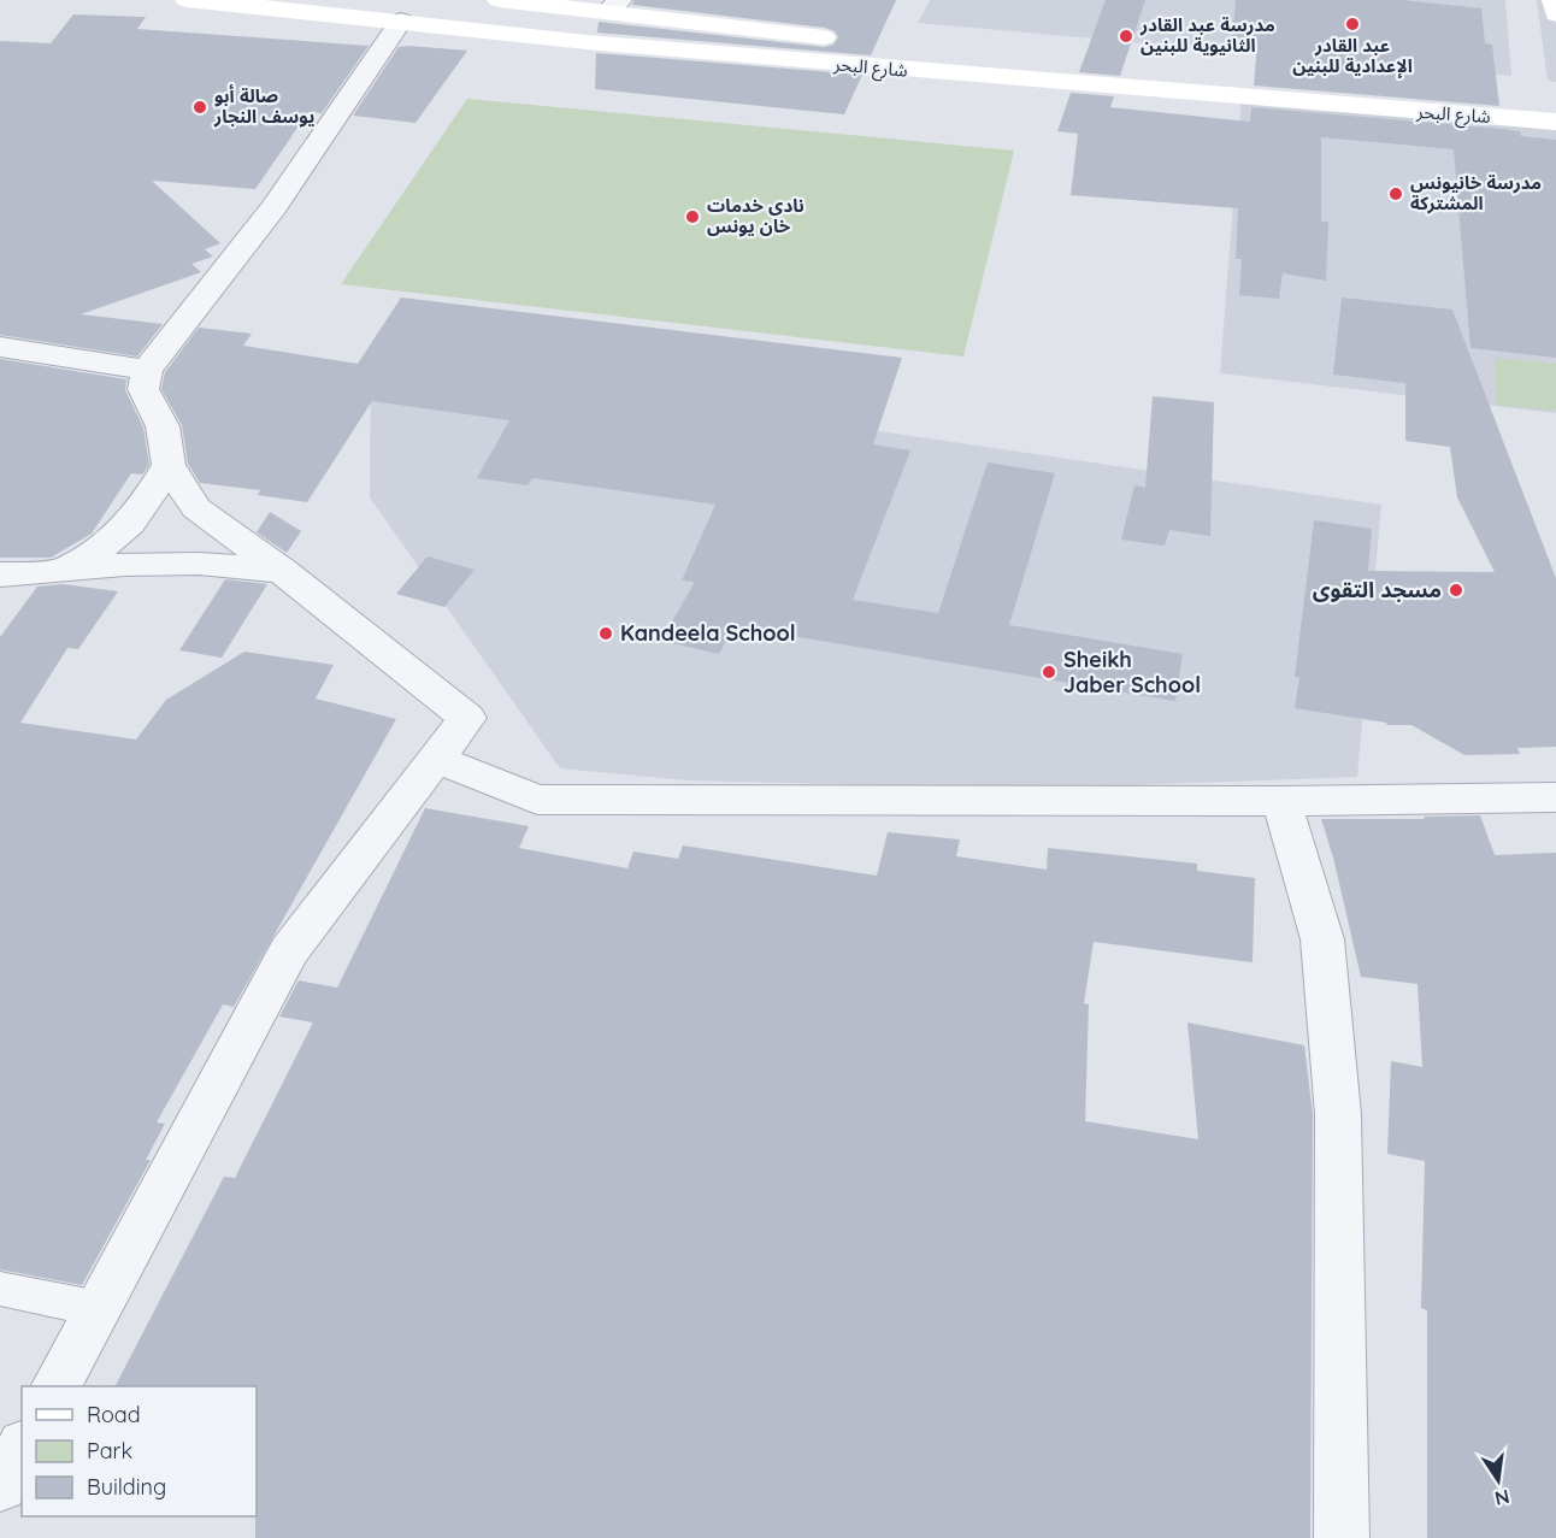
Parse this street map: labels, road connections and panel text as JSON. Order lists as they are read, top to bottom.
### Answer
{
  "streets": {
    "main road": ["شارع البحر"]
  },
  "places": [
    "عبد القادر الإعدادية للبنين",
    "مدرسة عبد القادر الثانيوية للبنين",
    "صالة أبو يوسف النجار",
    "مدرسة خانيونس المشتركة",
    "نادى خدمات خان يونس",
    "مسجد التقوى",
    "Kandeela School",
    "Sheikh Jaber School"
  ],
  "legend": ["Road", "Park", "Building"],
  "north": "bottom"
}
